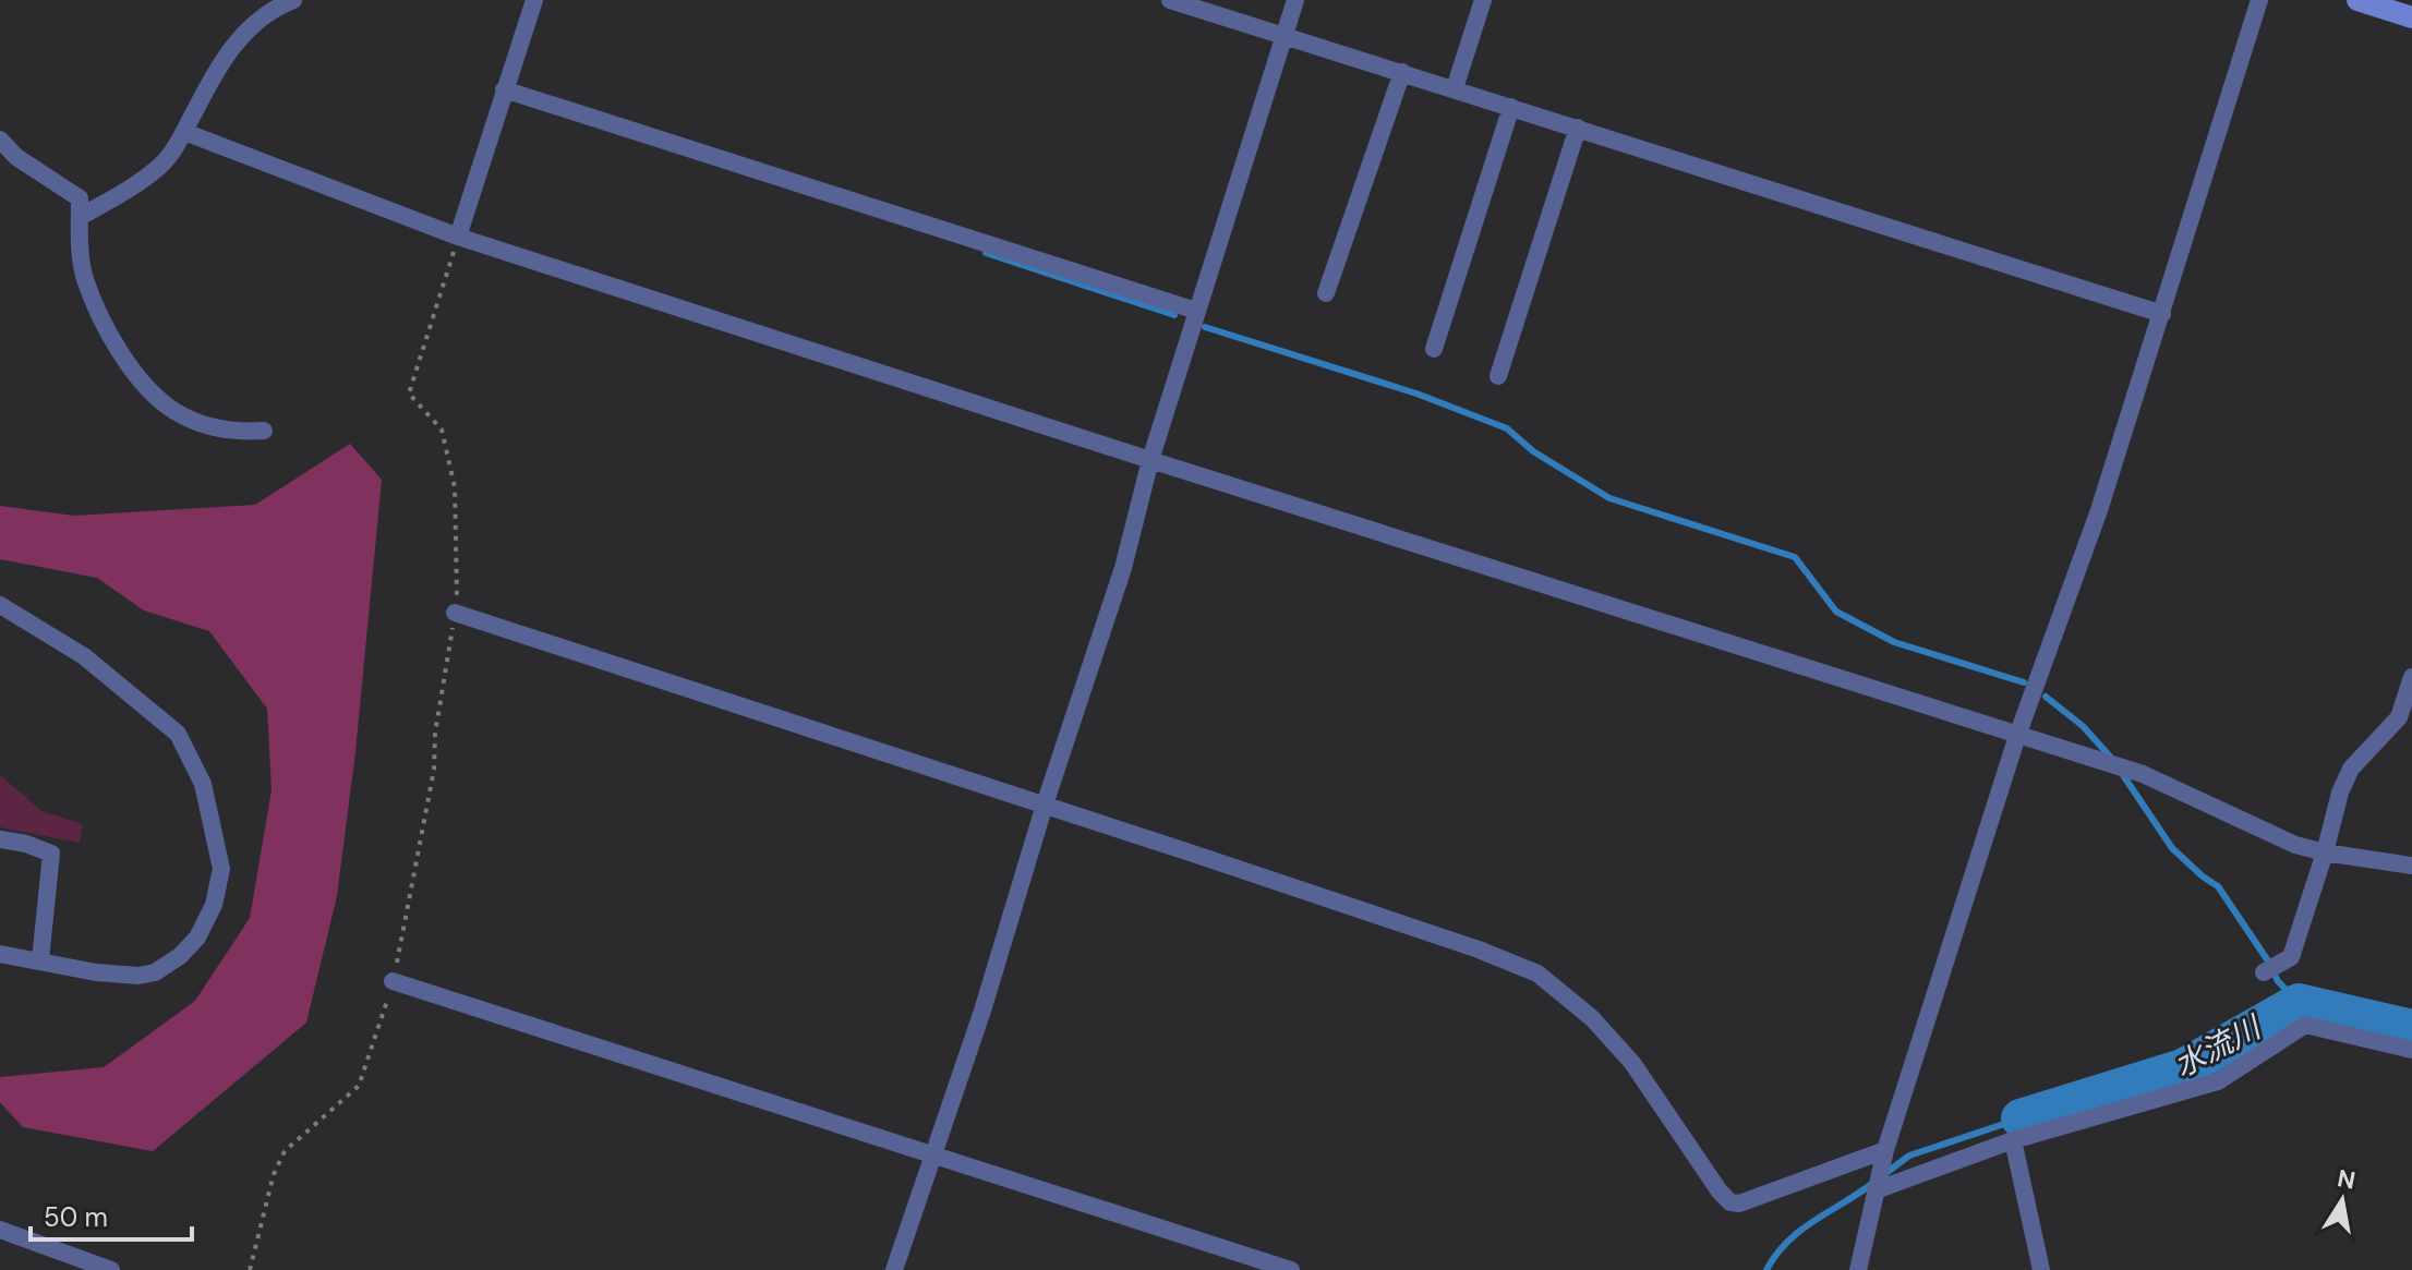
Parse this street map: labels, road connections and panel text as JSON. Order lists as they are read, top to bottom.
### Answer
{
  "water": ["水流川"],
  "scale_bar": "50 m",
  "north": "top"
}
